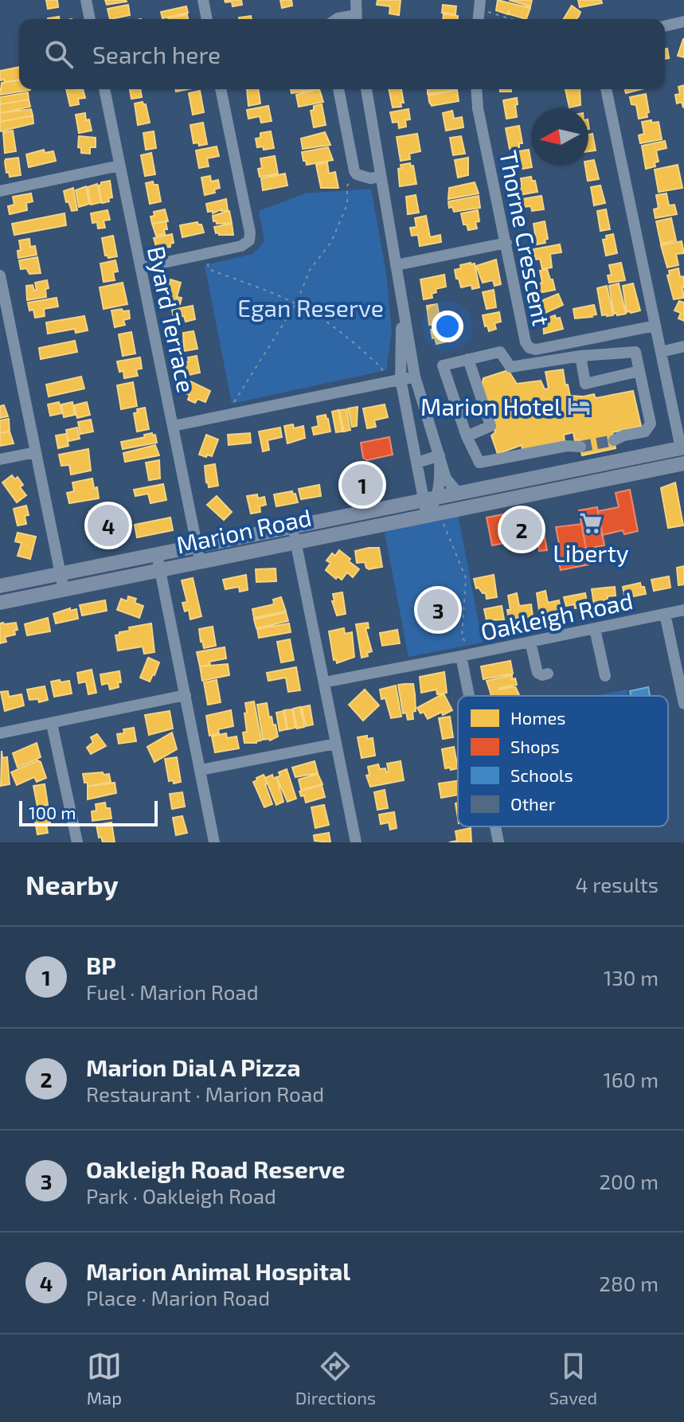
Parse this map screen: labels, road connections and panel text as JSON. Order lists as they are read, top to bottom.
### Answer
{
  "streets": {
    "main road": ["Marion Road"],
    "street": ["Thorne Crescent", "Byard Terrace", "Oakleigh Road"]
  },
  "crossings": [
    ["Byard Terrace", "Marion Road"]
  ],
  "parks": ["Egan Reserve"],
  "places": {
    "hotel": ["Marion Hotel"],
    "supermarket": ["Liberty"]
  },
  "legend": [
    "Homes",
    "Shops",
    "Schools",
    "Other"
  ],
  "scale_bar": "100 m",
  "north": "left",
  "page": {
    "search": "Search here",
    "pins": [
      "1",
      "4",
      "2",
      "3"
    ],
    "scale": "100 m",
    "heading": ["Nearby", "4 results"],
    "list": [
      {
        "mark": "1",
        "name": "BP",
        "note": "Fuel · Marion Road",
        "value": "130 m"
      },
      {
        "mark": "2",
        "name": "Marion Dial A Pizza",
        "note": "Restaurant · Marion Road",
        "value": "160 m"
      },
      {
        "mark": "3",
        "name": "Oakleigh Road Reserve",
        "note": "Park · Oakleigh Road",
        "value": "200 m"
      },
      {
        "mark": "4",
        "name": "Marion Animal Hospital",
        "note": "Place · Marion Road",
        "value": "280 m"
      }
    ],
    "nav": ["Map", "Directions", "Saved"]
  }
}
